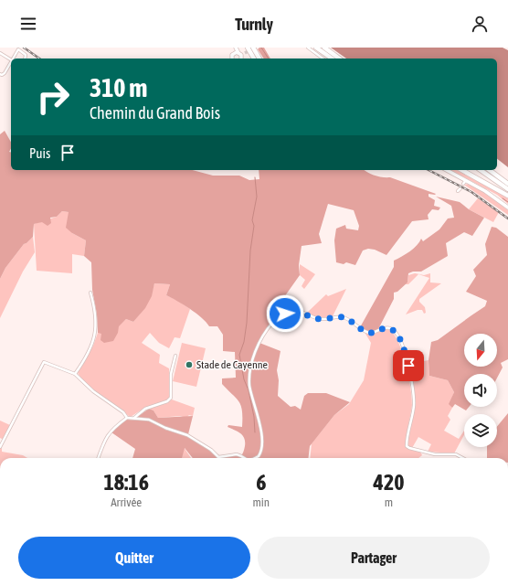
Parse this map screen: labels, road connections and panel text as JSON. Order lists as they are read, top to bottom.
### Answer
{
  "places": ["Stade de Cayenne"],
  "north": "bottom",
  "page": {
    "header": "Turnly",
    "turn": ["310 m", "Chemin du Grand Bois"],
    "then": "Puis",
    "eta": [
      "18:16",
      "Arrivée",
      "6",
      "min",
      "420",
      "m"
    ],
    "buttons": ["Quitter", "Partager"]
  }
}
